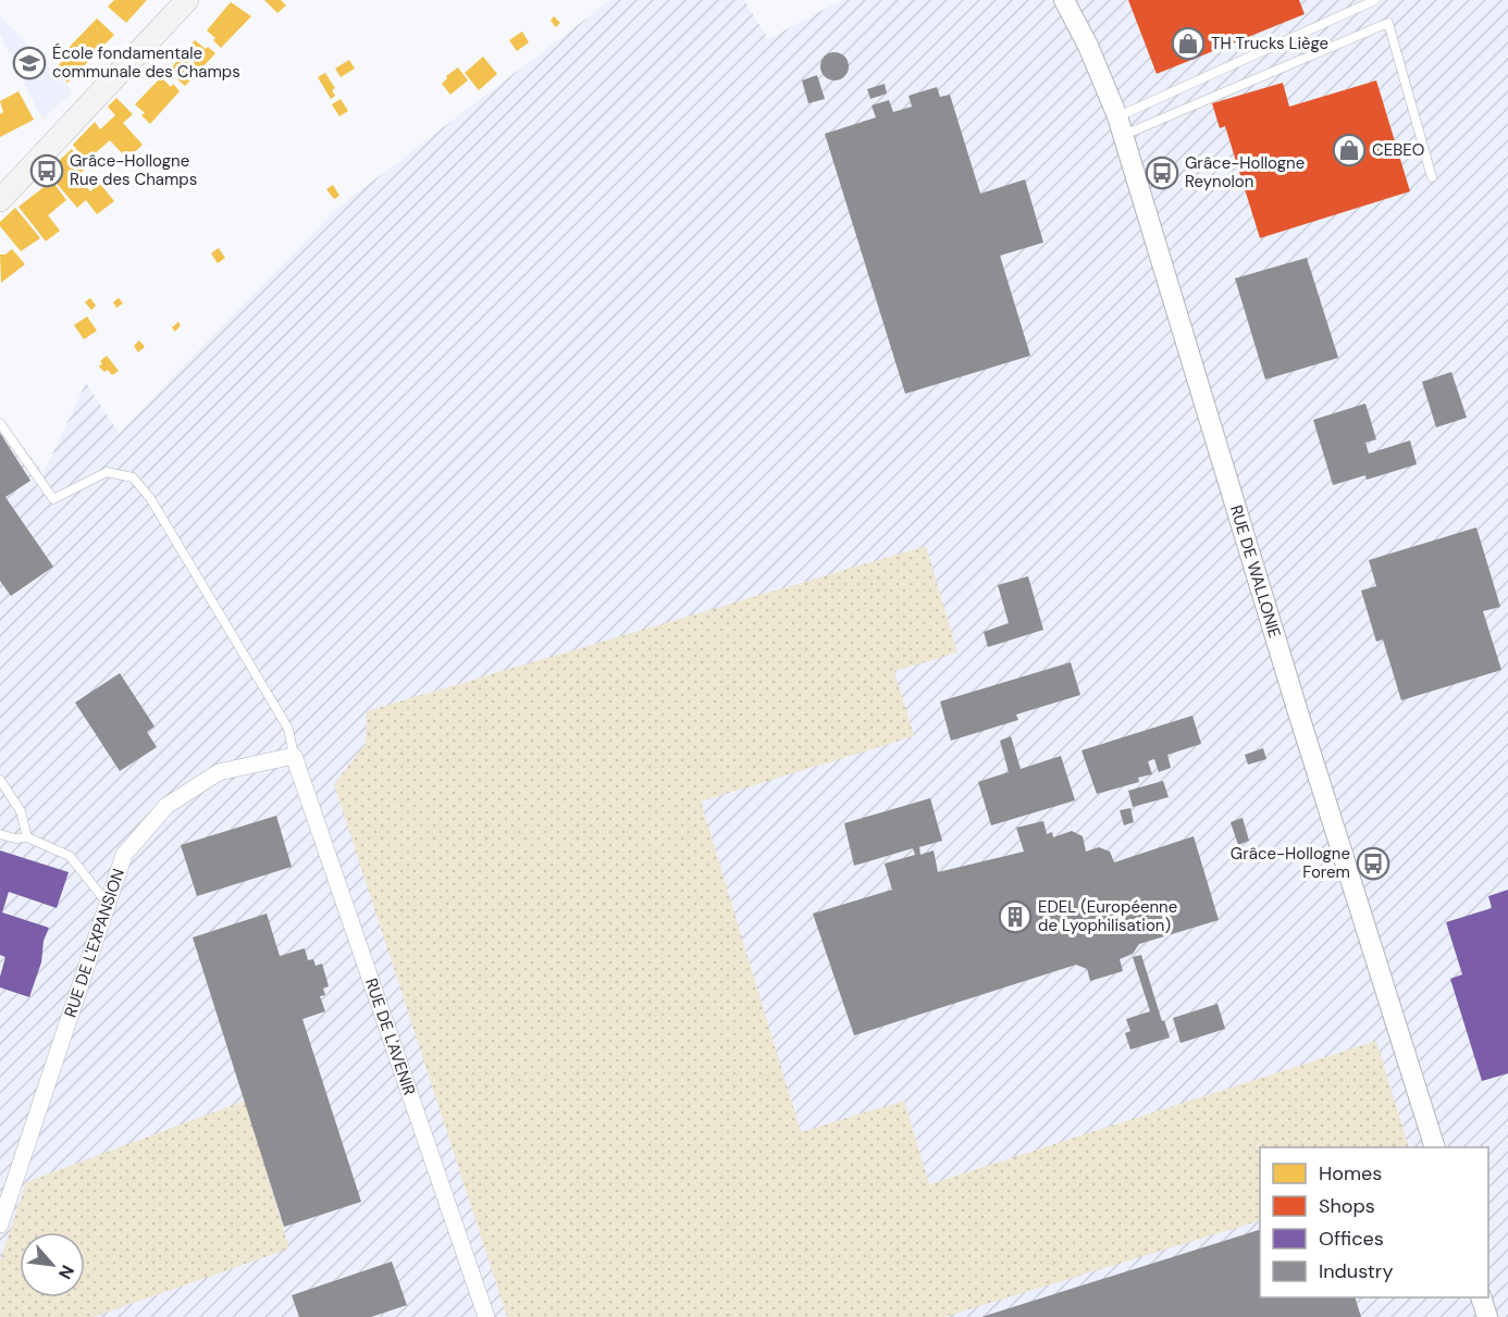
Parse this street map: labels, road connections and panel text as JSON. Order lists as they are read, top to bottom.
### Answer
{
  "streets": {
    "street": ["RUE DE WALLONIE", "RUE DE L'EXPANSION", "RUE DE L'AVENIR"]
  },
  "crossings": [
    ["RUE DE L'EXPANSION", "RUE DE L'AVENIR"]
  ],
  "places": {
    "shop": ["TH Trucks Liège", "CEBEO"],
    "school or university": ["École fondamentale communale des Champs"],
    "bus stop": ["Grâce-Hollogne Rue des Champs", "Grâce-Hollogne Reynolon", "Grâce-Hollogne Forem"],
    "building": ["EDEL (Européenne de Lyophilisation)"]
  },
  "legend": [
    "Homes",
    "Shops",
    "Offices",
    "Industry"
  ],
  "north": "bottom right"
}
